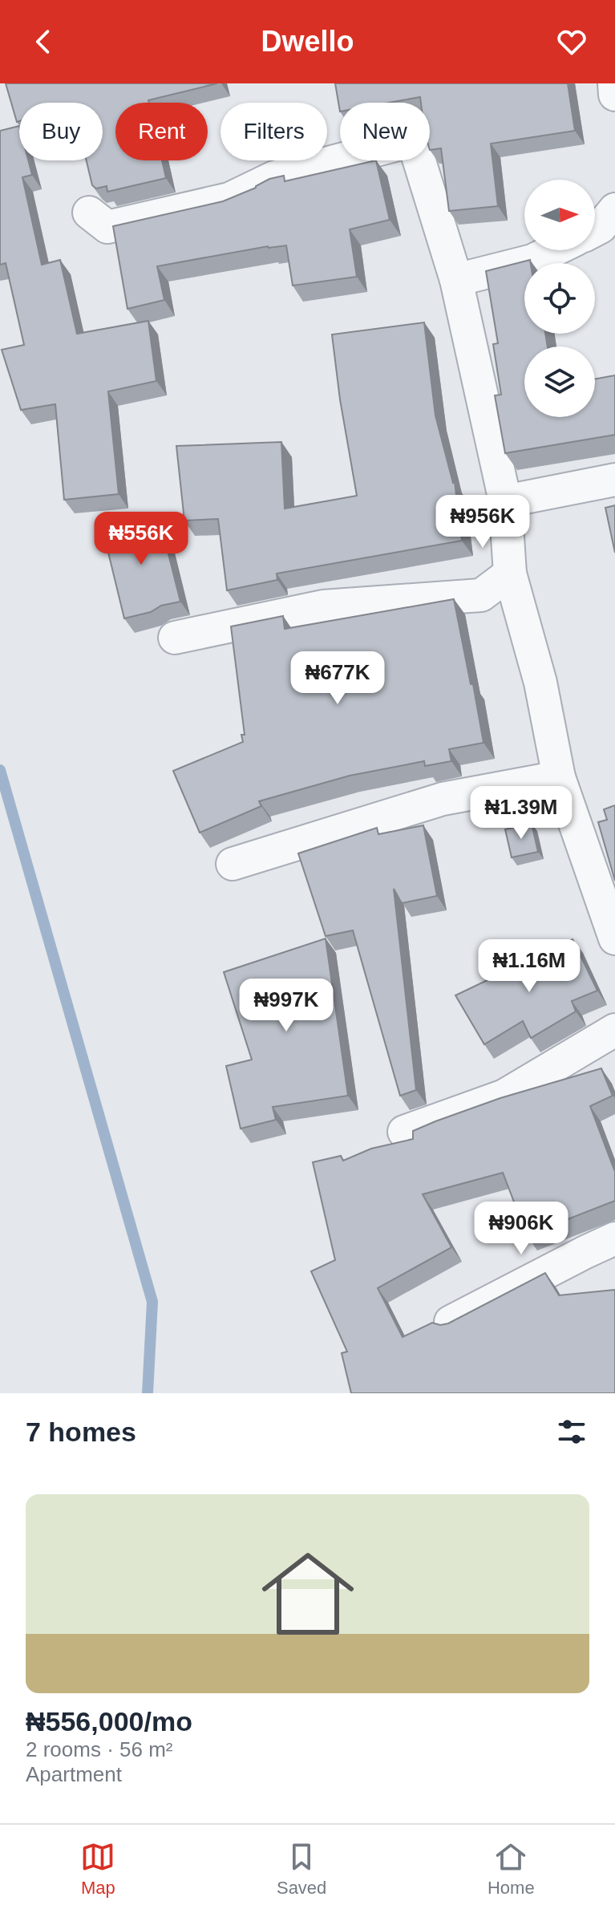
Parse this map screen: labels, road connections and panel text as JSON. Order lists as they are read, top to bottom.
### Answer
{
  "north": "right",
  "page": {
    "header": "Dwello",
    "chip": [
      "Buy",
      "Rent",
      "Filters",
      "New"
    ],
    "price": [
      "₦956K",
      "₦556K",
      "₦677K",
      "₦1.39M",
      "₦1.16M",
      "₦997K",
      "₦906K"
    ],
    "heading": "7 homes",
    "list": [
      {
        "name": "₦556,000/mo",
        "note": "2 rooms · 56 m² · Apartment"
      }
    ],
    "tabs": ["Map", "Saved", "Home"]
  }
}
